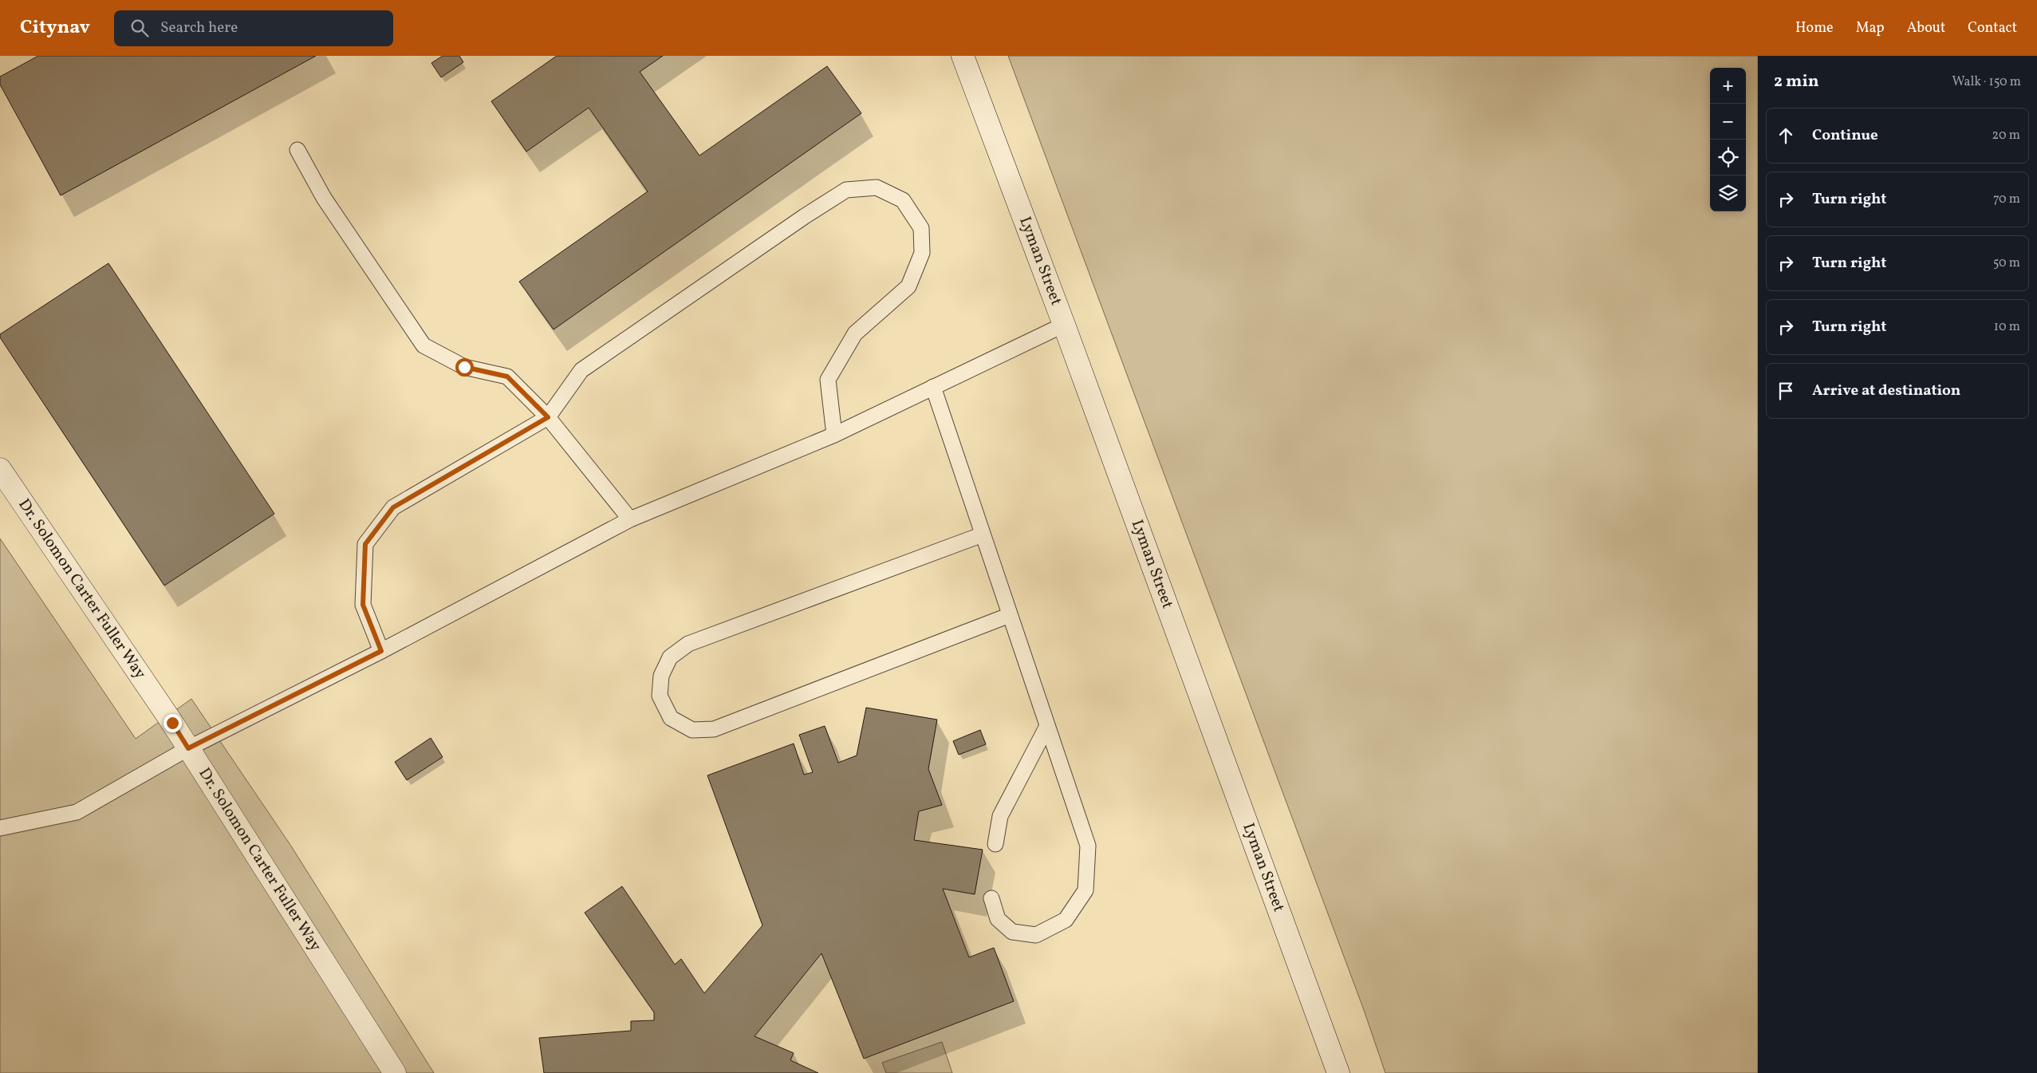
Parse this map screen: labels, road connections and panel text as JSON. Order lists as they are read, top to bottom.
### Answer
{
  "streets": {
    "street": ["Lyman Street", "Dr. Solomon Carter Fuller Way"]
  },
  "page": {
    "header": "Citynav",
    "search": "Search here",
    "nav": [
      "Home",
      "Map",
      "About",
      "Contact"
    ],
    "heading": ["2 min", "Walk · 150 m"],
    "map_buttons": ["+", "−"],
    "list": [
      ["Continue", "20 m"],
      ["Turn right", "70 m"],
      ["Turn right", "50 m"],
      ["Turn right", "10 m"],
      "Arrive at destination"
    ]
  }
}
